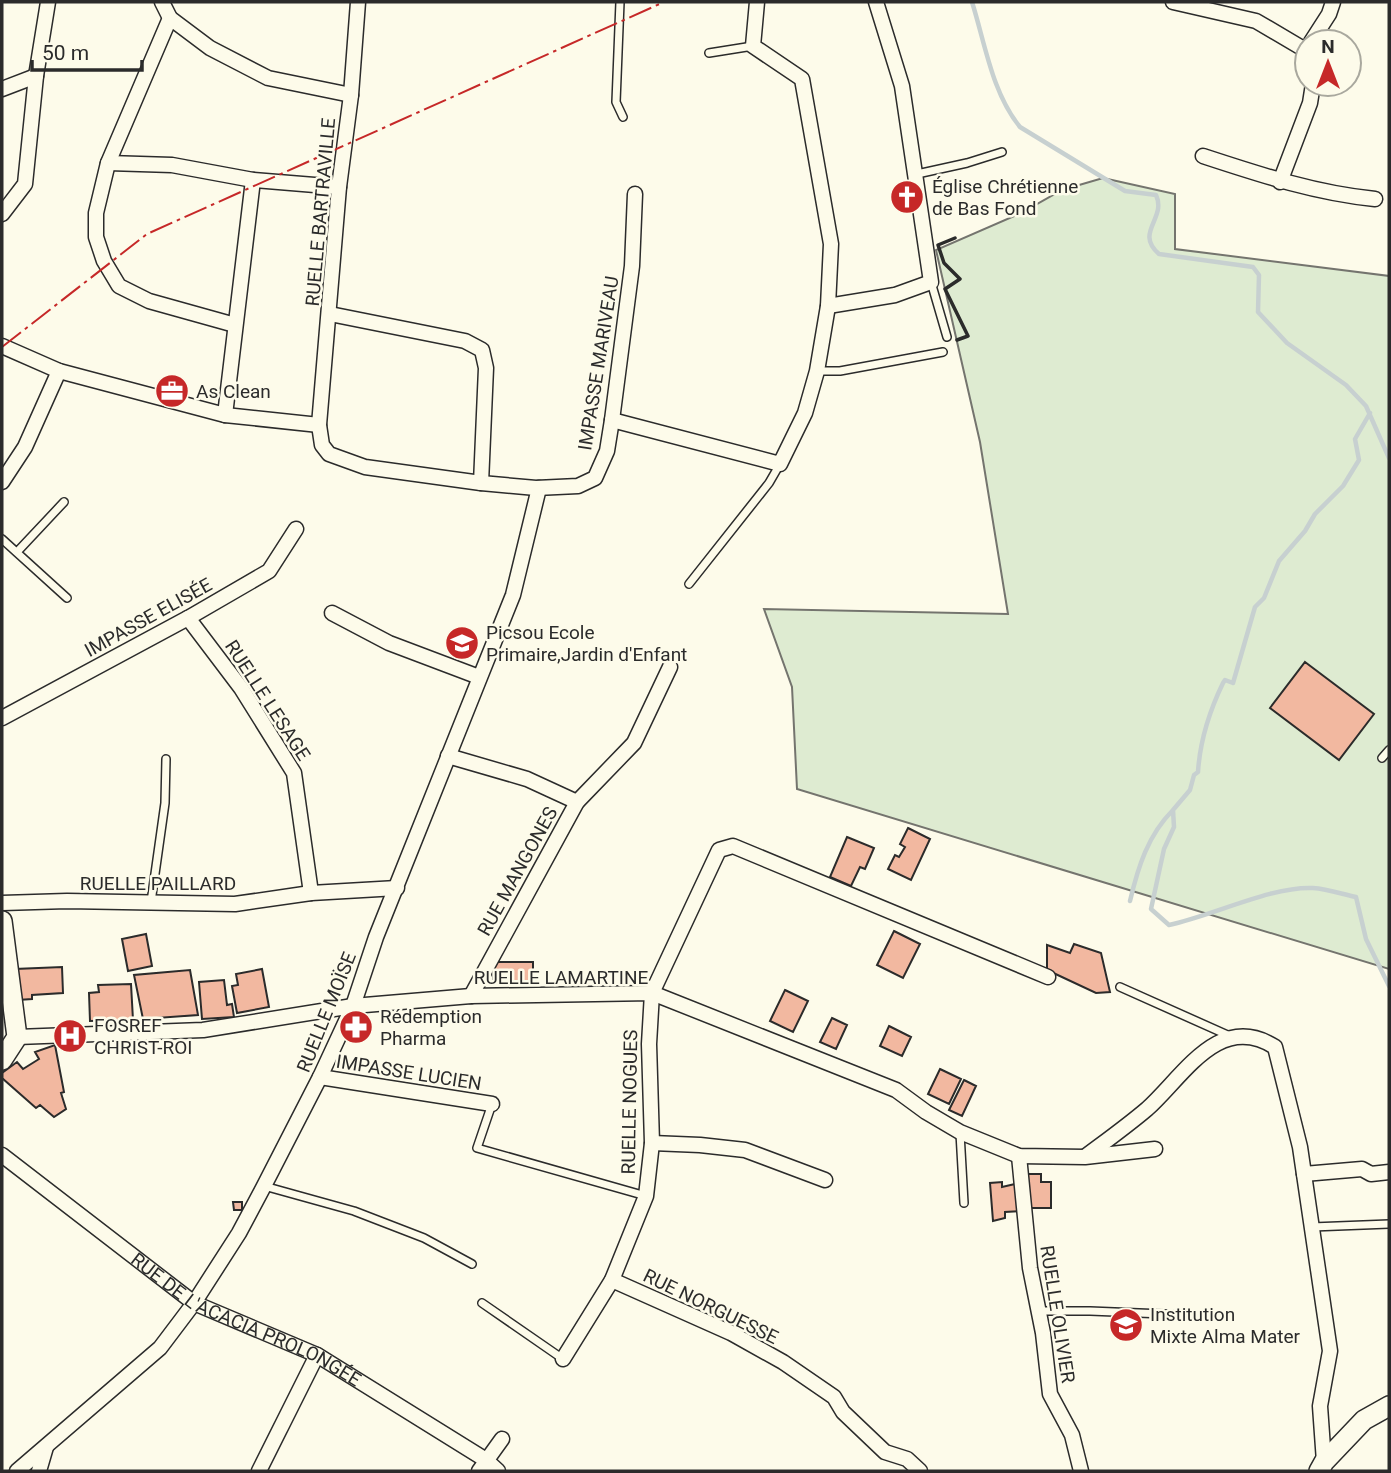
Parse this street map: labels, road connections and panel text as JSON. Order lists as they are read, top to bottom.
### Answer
{
  "streets": {
    "street": [
      "RUELLE BARTRAVILLE",
      "IMPASSE MARIVEAU",
      "IMPASSE ELISÉE",
      "RUELLE LESAGE",
      "RUE MANGONES",
      "RUELLE PAILLARD",
      "RUELLE LAMARTINE",
      "RUELLE MOÏSE",
      "IMPASSE LUCIEN",
      "RUELLE NOGUES",
      "RUE NORGUESSE",
      "RUELLE OLIVIER",
      "RUE DE L'ACACIA PROLONGÉE"
    ]
  },
  "crossings": [
    ["IMPASSE MARIVEAU", "RUELLE MOÏSE"],
    ["IMPASSE ELISÉE", "RUELLE LESAGE"],
    ["RUELLE LESAGE", "RUELLE PAILLARD"],
    ["RUE MANGONES", "RUELLE LAMARTINE"],
    ["RUE MANGONES", "RUELLE MOÏSE"],
    ["RUELLE PAILLARD", "RUELLE MOÏSE"],
    ["RUELLE LAMARTINE", "RUELLE MOÏSE"],
    ["RUELLE LAMARTINE", "RUELLE NOGUES"],
    ["RUELLE LAMARTINE", "RUELLE OLIVIER"],
    ["RUELLE MOÏSE", "IMPASSE LUCIEN"],
    ["RUELLE MOÏSE", "RUE DE L'ACACIA PROLONGÉE"],
    ["RUELLE NOGUES", "RUE NORGUESSE"]
  ],
  "places": {
    "church": ["Église Chrétienne de Bas Fond"],
    "office": ["As Clean"],
    "school or university": ["Picsou Ecole Primaire,Jardin d'Enfant", "Institution Mixte Alma Mater"],
    "pharmacy": ["Rédemption Pharma"],
    "hospital": ["FOSREF CHRIST-ROI"]
  },
  "scale_bar": "50 m",
  "north": "top"
}
